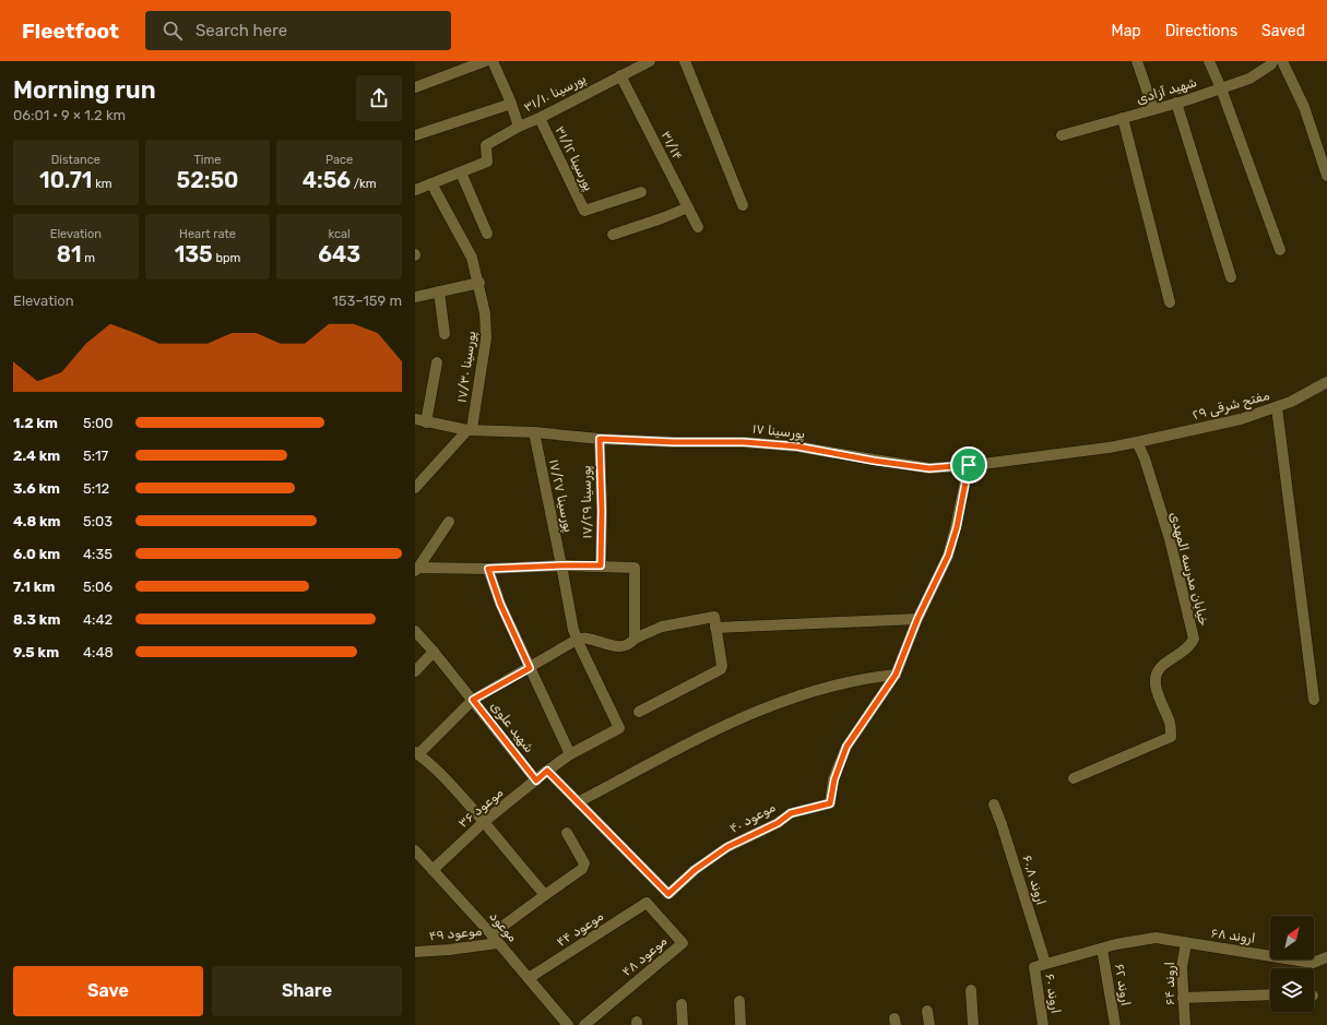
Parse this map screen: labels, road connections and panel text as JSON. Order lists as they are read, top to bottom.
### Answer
{
  "streets": {
    "street": [
      "شهید آزادی",
      "پورسینا ۳۱/۱۰",
      "۳۱/۱۴",
      "پورسینا ۳۱/۱۲",
      "پورسینا ۱۷/۳۰",
      "مفتح شرقی ۲۹",
      "پورسینا ۱۷",
      "پورسینا ۱۷/۲۷",
      "پورسینا ۱۷/۲۹",
      "خیابان مدرسه المهدی",
      "شهید علوی",
      "موعود ۳۶",
      "موعود ۴۰",
      "اروند ۶۰٫۸",
      "موعود",
      "موعود ۴۴",
      "موعود ۴۹",
      "اروند ۶۸",
      "موعود ۴۸",
      "اروند ۶۴",
      "اروند ۶۲",
      "اروند ۶۰"
    ]
  },
  "crossings": [
    ["پورسینا ۳۱/۱۰", "۳۱/۱۴"],
    ["پورسینا ۳۱/۱۰", "پورسینا ۳۱/۱۲"],
    ["پورسینا ۱۷/۳۰", "پورسینا ۱۷"],
    ["مفتح شرقی ۲۹", "پورسینا ۱۷"],
    ["مفتح شرقی ۲۹", "خیابان مدرسه المهدی"],
    ["پورسینا ۱۷", "پورسینا ۱۷/۲۷"],
    ["پورسینا ۱۷", "پورسینا ۱۷/۲۹"],
    ["پورسینا ۱۷", "خیابان مدرسه المهدی"],
    ["پورسینا ۱۷/۲۷", "موعود ۳۶"],
    ["شهید علوی", "موعود ۳۶"],
    ["موعود ۳۶", "موعود"],
    ["اروند ۶۰٫۸", "اروند ۶۸"],
    ["اروند ۶۰٫۸", "اروند ۶۰"],
    ["موعود", "موعود ۴۴"],
    ["موعود", "موعود ۴۹"],
    ["موعود ۴۴", "موعود ۴۸"],
    ["اروند ۶۸", "اروند ۶۴"],
    ["اروند ۶۸", "اروند ۶۲"],
    ["اروند ۶۸", "اروند ۶۰"]
  ],
  "north": "top right",
  "page": {
    "header": "Fleetfoot",
    "search": "Search here",
    "nav": ["Map", "Directions", "Saved"],
    "heading": ["Morning run", "06:01 · 9 × 1.2 km"],
    "stats": [
      ["Distance", "10.71 km"],
      ["Time", "52:50"],
      ["Pace", "4:56 /km"],
      ["Elevation", "81 m"],
      ["Heart rate", "135 bpm"],
      ["kcal", "643"]
    ],
    "chart": ["Elevation", "153–159 m"],
    "list": [
      {
        "name": "1.2 km",
        "note": "5:00"
      },
      {
        "name": "2.4 km",
        "note": "5:17"
      },
      {
        "name": "3.6 km",
        "note": "5:12"
      },
      {
        "name": "4.8 km",
        "note": "5:03"
      },
      {
        "name": "6.0 km",
        "note": "4:35"
      },
      {
        "name": "7.1 km",
        "note": "5:06"
      },
      {
        "name": "8.3 km",
        "note": "4:42"
      },
      {
        "name": "9.5 km",
        "note": "4:48"
      }
    ],
    "buttons": ["Save", "Share"]
  }
}
